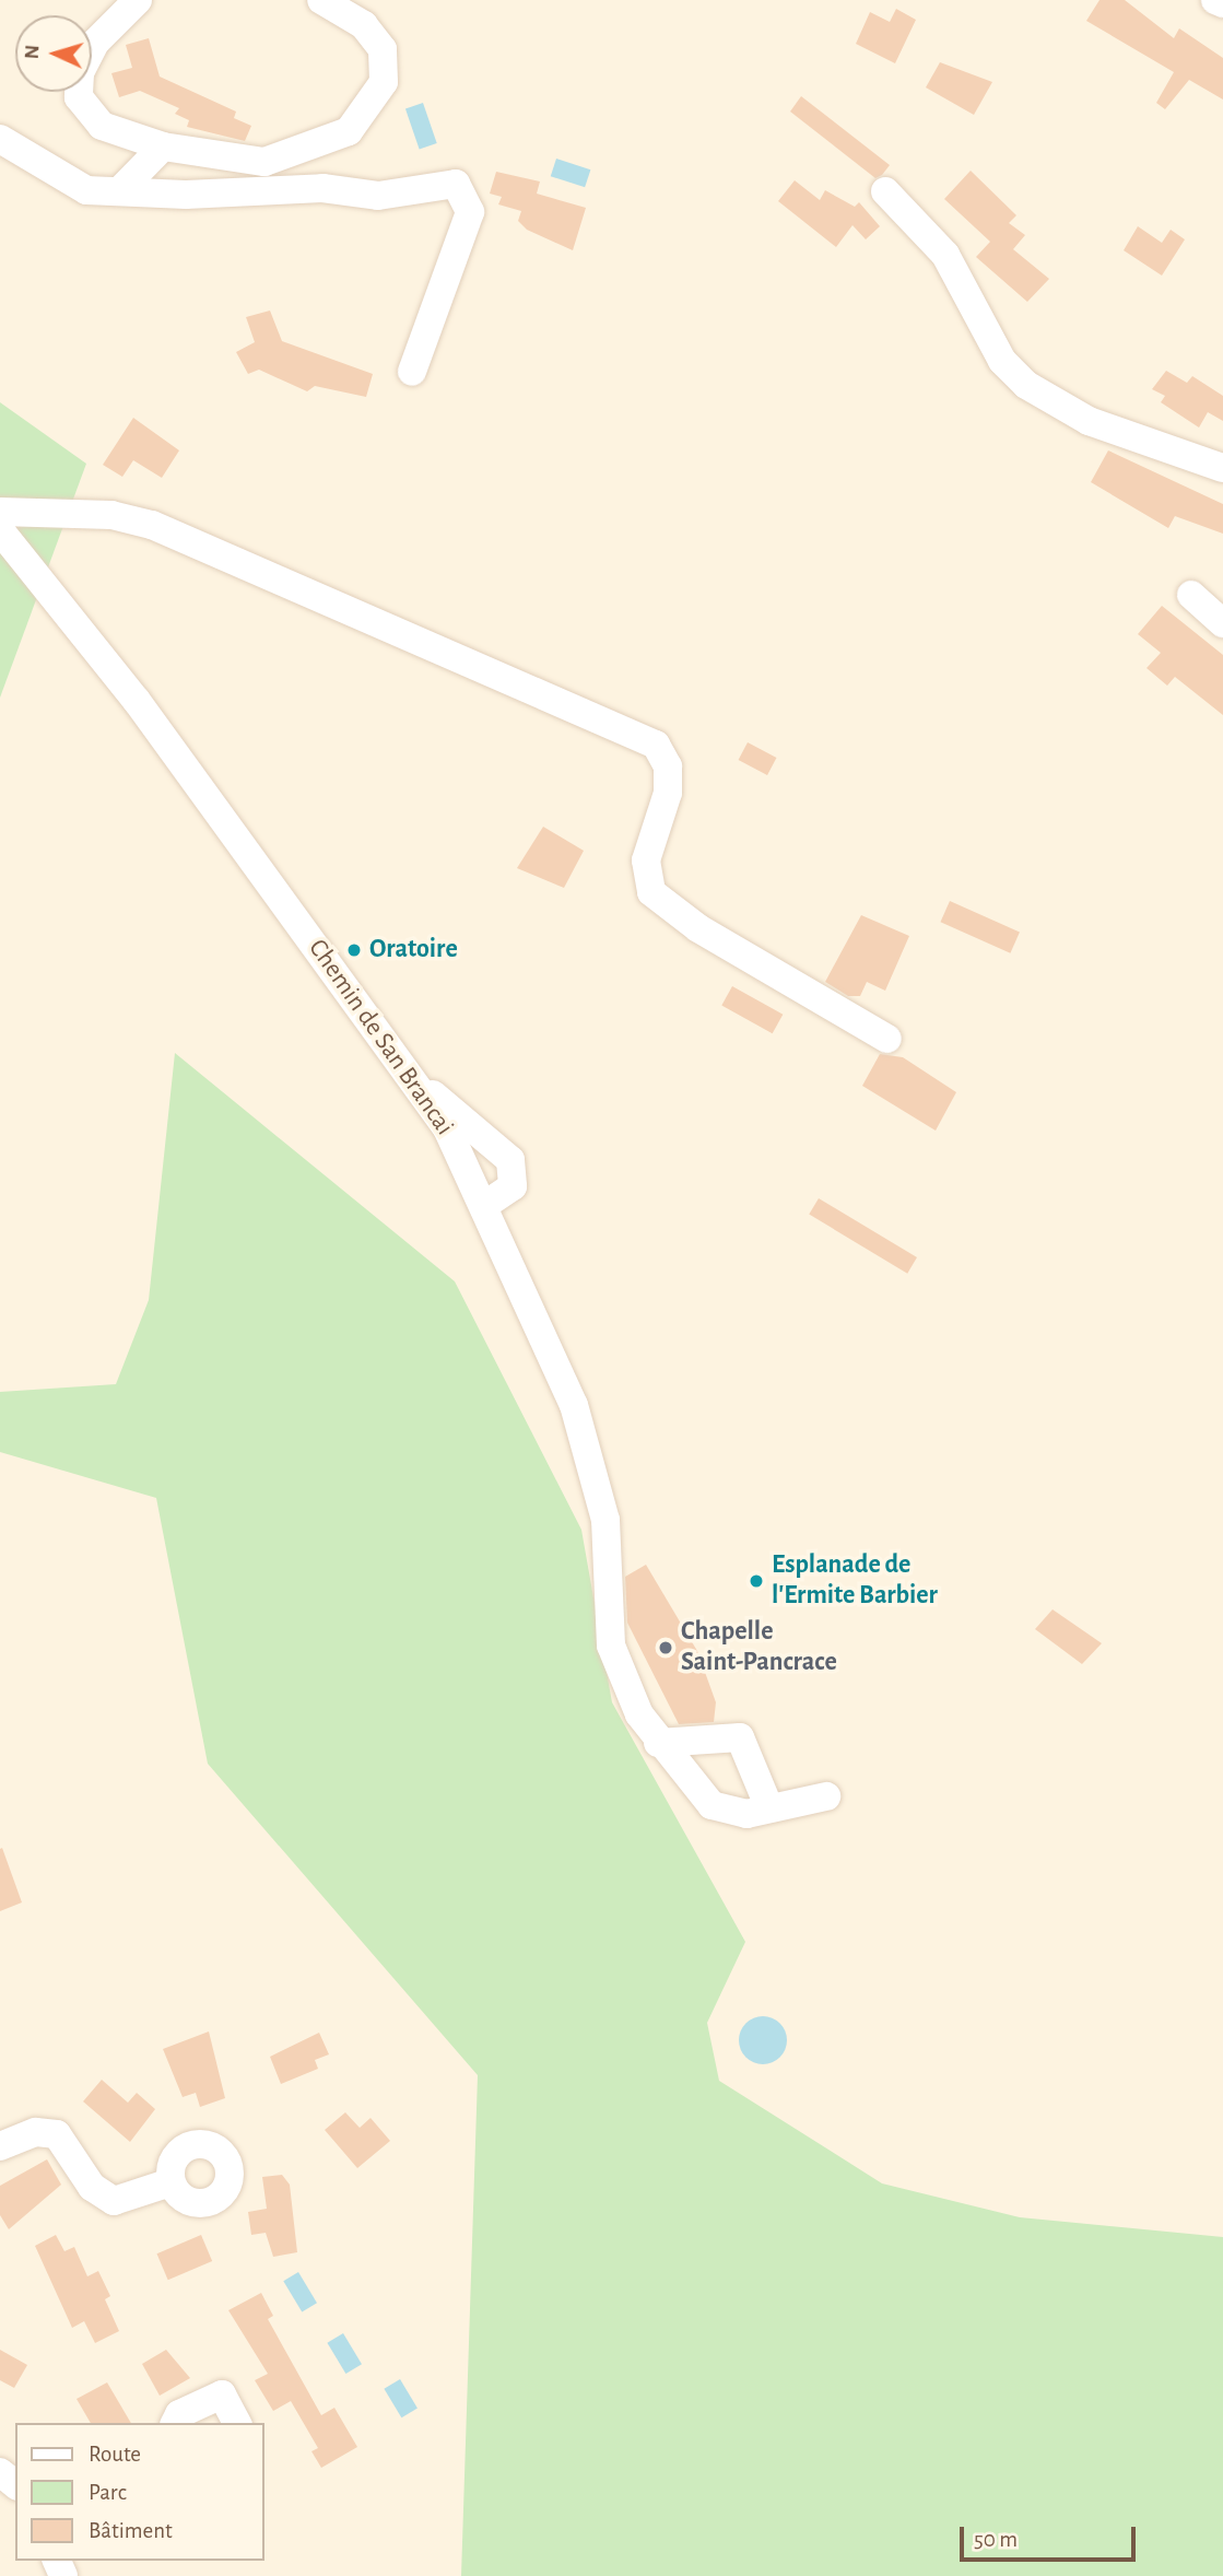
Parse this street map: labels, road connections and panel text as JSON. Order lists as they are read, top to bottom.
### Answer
{
  "streets": {
    "street": ["Chemin de San Brancai"]
  },
  "places": ["Oratoire", "Esplanade de l'Ermite Barbier", "Chapelle Saint-Pancrace"],
  "legend": ["Route", "Parc", "Bâtiment"],
  "scale_bar": "50 m",
  "north": "left"
}
